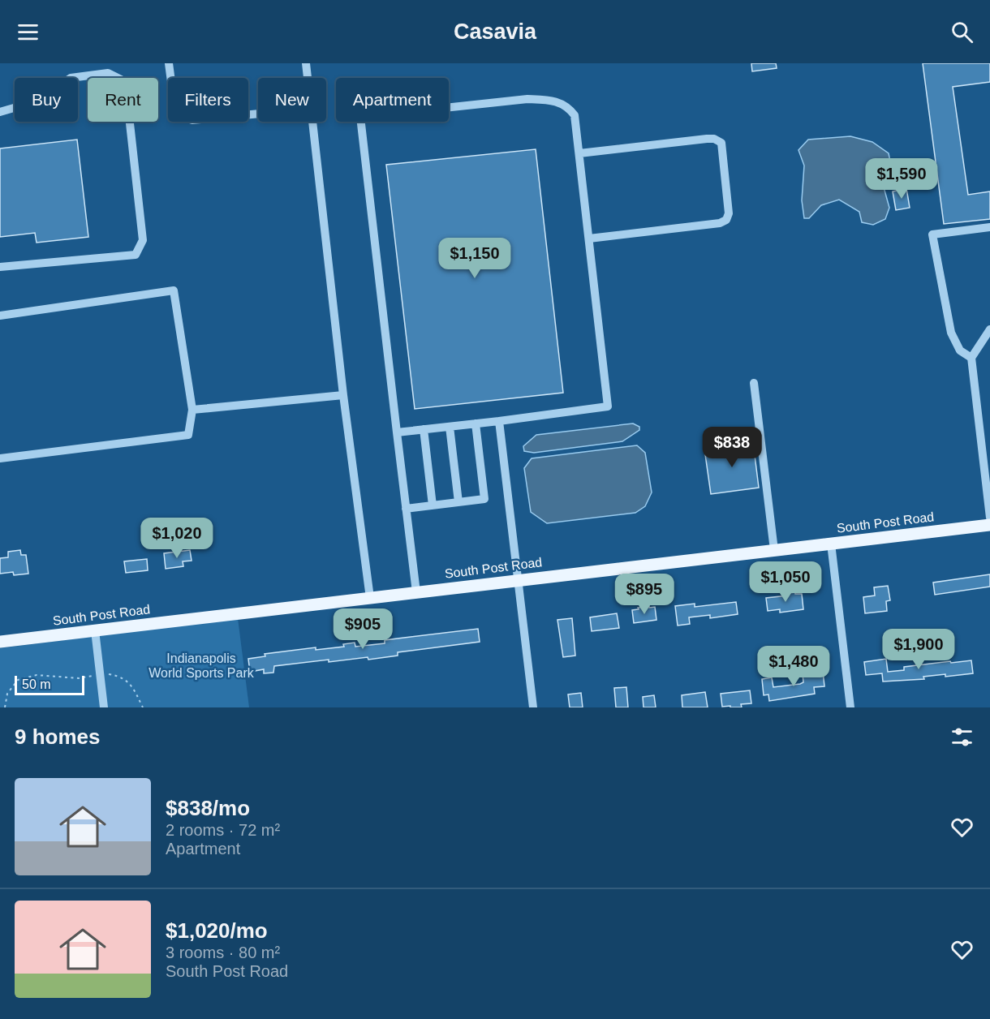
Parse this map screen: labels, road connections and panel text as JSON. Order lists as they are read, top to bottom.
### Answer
{
  "streets": {
    "main road": ["South Post Road"]
  },
  "parks": ["Indianapolis World Sports Park"],
  "scale_bar": "50 m",
  "page": {
    "header": "Casavia",
    "chip": [
      "Buy",
      "Rent",
      "Filters",
      "New",
      "Apartment"
    ],
    "price": [
      "$1,590",
      "$1,150",
      "$838",
      "$1,020",
      "$1,050",
      "$895",
      "$905",
      "$1,900",
      "$1,480"
    ],
    "scale": "50 m",
    "heading": "9 homes",
    "list": [
      {
        "name": "$838/mo",
        "note": "2 rooms · 72 m² · Apartment"
      },
      {
        "name": "$1,020/mo",
        "note": "3 rooms · 80 m² · South Post Road"
      }
    ]
  }
}
